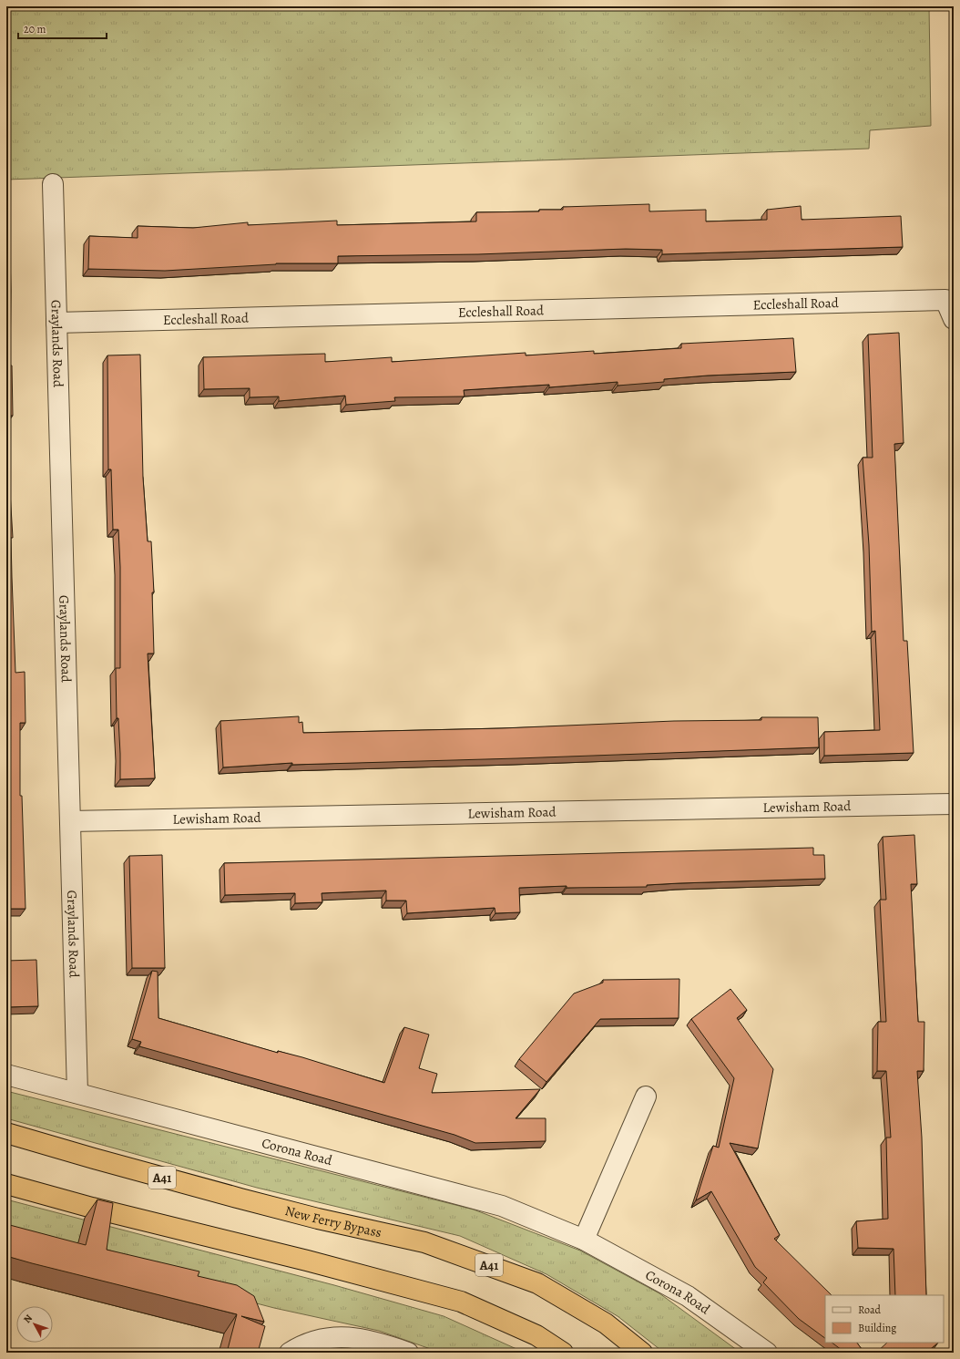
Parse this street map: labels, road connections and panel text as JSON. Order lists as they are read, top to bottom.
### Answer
{
  "streets": {
    "highway": ["A41", "New Ferry Bypass"],
    "street": [
      "Eccleshall Road",
      "Graylands Road",
      "Lewisham Road",
      "Corona Road"
    ]
  },
  "crossings": [
    ["Eccleshall Road", "Graylands Road"],
    ["Graylands Road", "Lewisham Road"],
    ["Graylands Road", "Corona Road"]
  ],
  "legend": ["Road", "Building"],
  "scale_bar": "20 m",
  "north": "top left"
}
